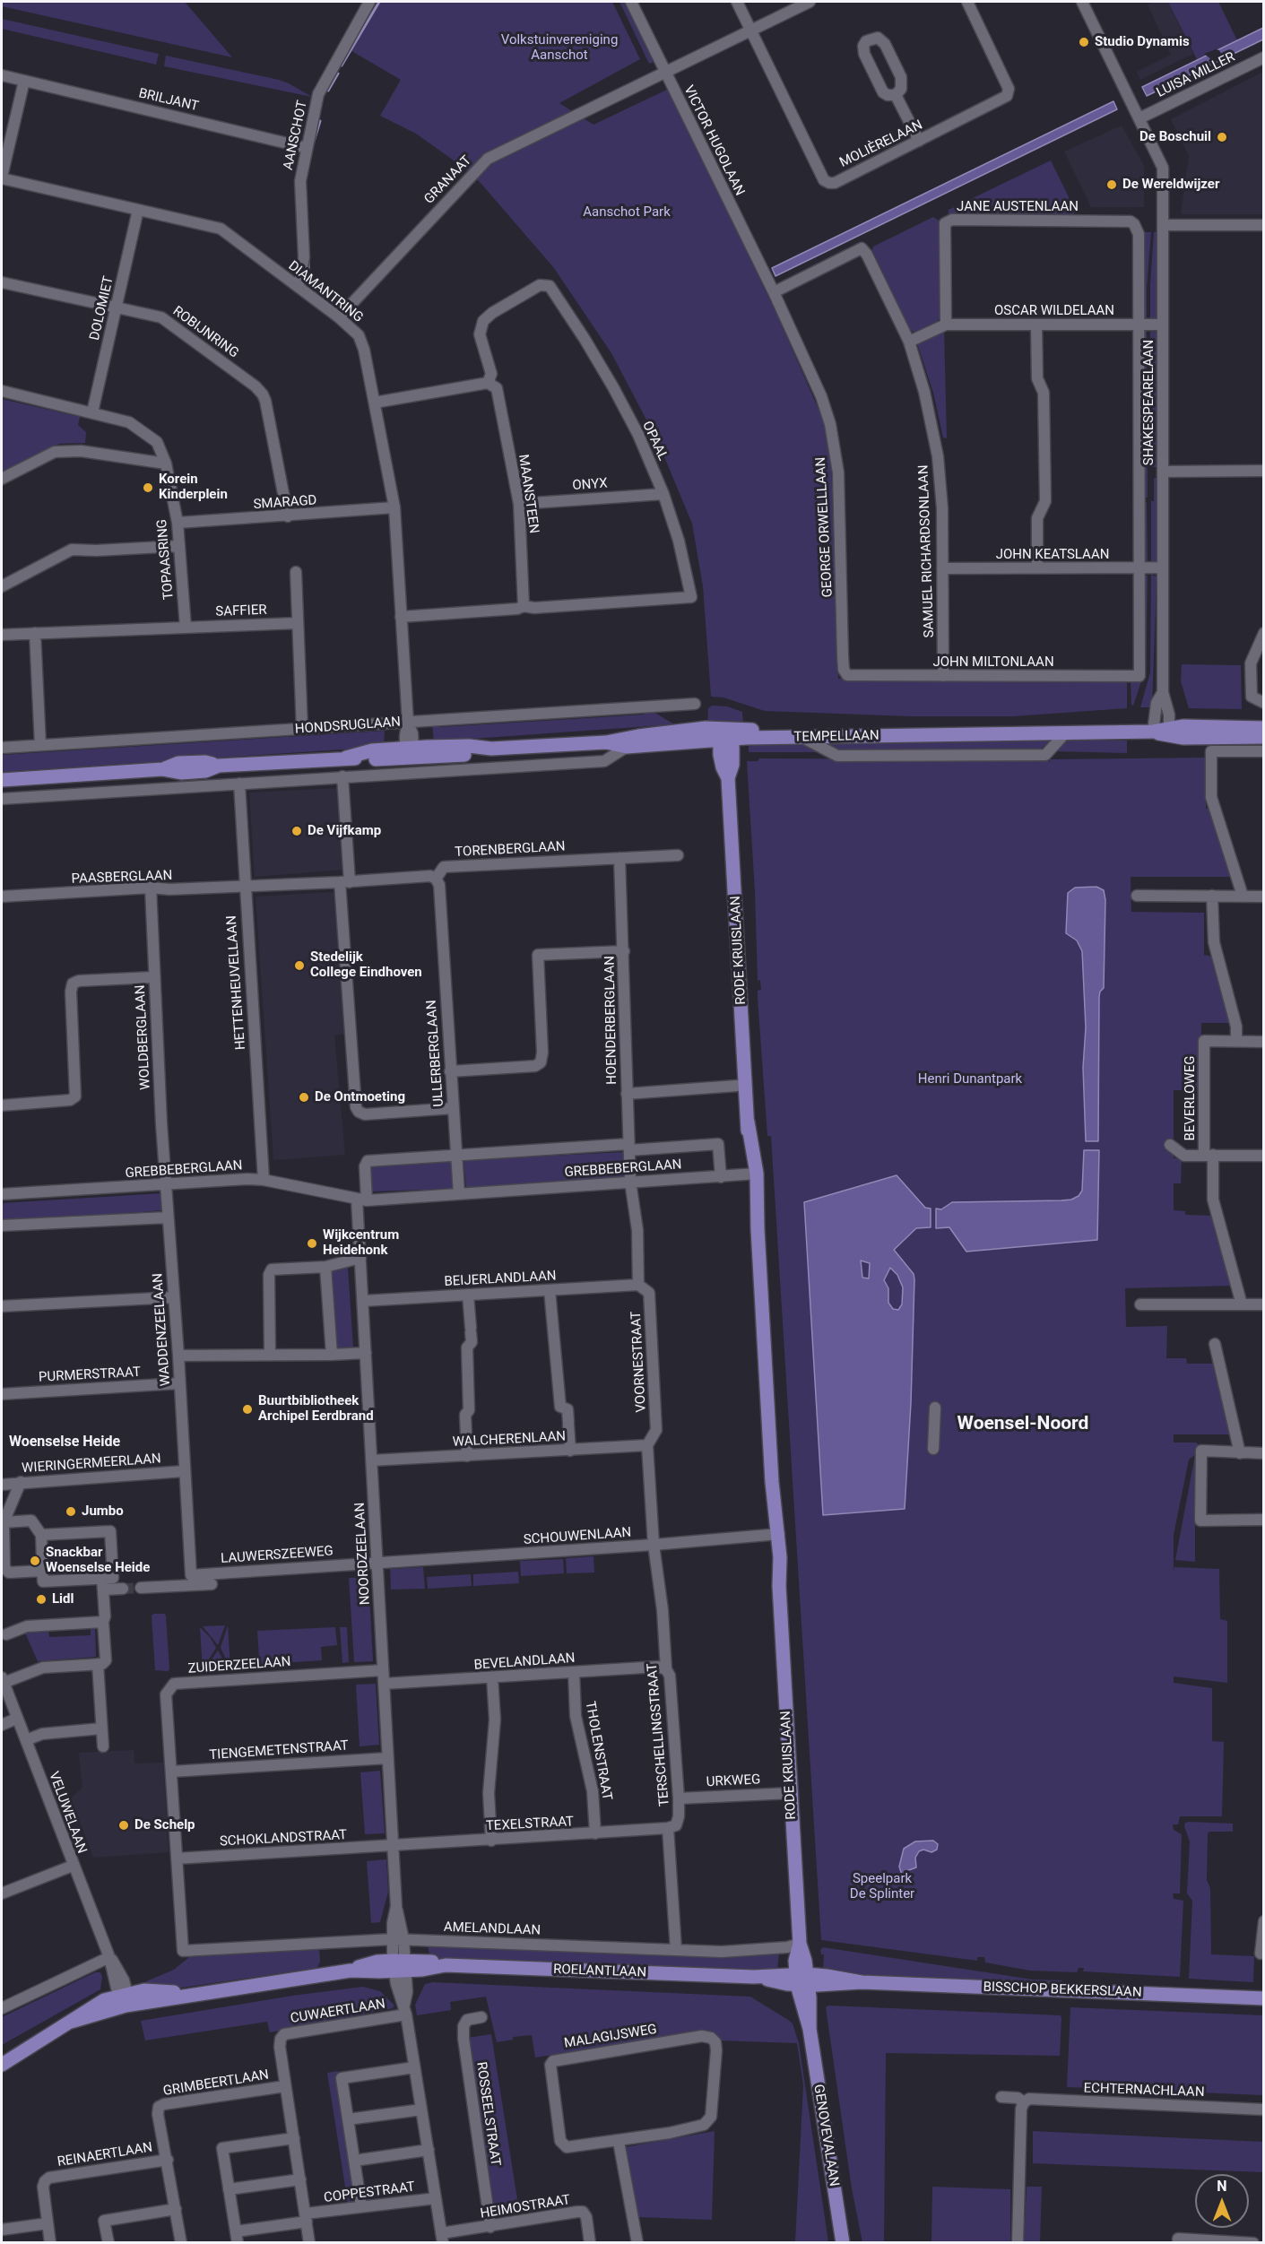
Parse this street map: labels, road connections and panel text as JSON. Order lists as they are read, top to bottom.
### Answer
{
  "streets": {
    "main road": [
      "TEMPELLAAN",
      "RODE KRUISLAAN",
      "ROELANTLAAN",
      "BISSCHOP BEKKERSLAAN",
      "GENOVEVALAAN"
    ],
    "street": [
      "LUISA MILLER",
      "BRILJANT",
      "AANSCHOT",
      "VICTOR HUGOLAAN",
      "MOLIÈRELAAN",
      "GRANAAT",
      "JANE AUSTENLAAN",
      "DIAMANTRING",
      "DOLOMIET",
      "OSCAR WILDELAAN",
      "ROBIJNRING",
      "SHAKESPEARELAAN",
      "OPAAL",
      "ONYX",
      "MAANSTEEN",
      "SMARAGD",
      "GEORGE ORWELLLAAN",
      "SAMUEL RICHARDSONLAAN",
      "JOHN KEATSLAAN",
      "TOPAASRING",
      "SAFFIER",
      "JOHN MILTONLAAN",
      "HONDSRUGLAAN",
      "TORENBERGLAAN",
      "PAASBERGLAAN",
      "HETTENHEUVELLAAN",
      "HOENDERBERGLAAN",
      "WOLDBERGLAAN",
      "ULLERBERGLAAN",
      "BEVERLOWEG",
      "GREBBEBERGLAAN",
      "BEIJERLANDLAAN",
      "WADDENZEELAAN",
      "VOORNESTRAAT",
      "PURMERSTRAAT",
      "WALCHERENLAAN",
      "WIERINGERMEERLAAN",
      "SCHOUWENLAAN",
      "NOORDZEELAAN",
      "LAUWERSZEEWEG",
      "BEVELANDLAAN",
      "ZUIDERZEELAAN",
      "TERSCHELLINGSTRAAT",
      "TIENGEMETENSTRAAT",
      "THOLENSTRAAT",
      "URKWEG",
      "VELUWELAAN",
      "TEXELSTRAAT",
      "SCHOKLANDSTRAAT",
      "AMELANDLAAN",
      "CUWAERTLAAN",
      "MALAGIJSWEG",
      "GRIMBEERTLAAN",
      "ECHTERNACHLAAN",
      "ROSSEELSTRAAT",
      "REINAERTLAAN",
      "COPPESTRAAT",
      "HEIMOSTRAAT"
    ]
  },
  "crossings": [
    ["LUISA MILLER", "SHAKESPEARELAAN"],
    ["BRILJANT", "AANSCHOT"],
    ["AANSCHOT", "DIAMANTRING"],
    ["VICTOR HUGOLAAN", "GRANAAT"],
    ["VICTOR HUGOLAAN", "GEORGE ORWELLLAAN"],
    ["VICTOR HUGOLAAN", "SAMUEL RICHARDSONLAAN"],
    ["MOLIÈRELAAN", "GRANAAT"],
    ["GRANAAT", "DIAMANTRING"],
    ["JANE AUSTENLAAN", "OSCAR WILDELAAN"],
    ["JANE AUSTENLAAN", "SHAKESPEARELAAN"],
    ["DIAMANTRING", "DOLOMIET"],
    ["DIAMANTRING", "SMARAGD"],
    ["DIAMANTRING", "HONDSRUGLAAN"],
    ["DOLOMIET", "ROBIJNRING"],
    ["DOLOMIET", "TOPAASRING"],
    ["OSCAR WILDELAAN", "SHAKESPEARELAAN"],
    ["ROBIJNRING", "SMARAGD"],
    ["SHAKESPEARELAAN", "JOHN KEATSLAAN"],
    ["SHAKESPEARELAAN", "JOHN MILTONLAAN"],
    ["SHAKESPEARELAAN", "TEMPELLAAN"],
    ["OPAAL", "ONYX"],
    ["OPAAL", "MAANSTEEN"],
    ["ONYX", "MAANSTEEN"],
    ["SMARAGD", "TOPAASRING"],
    ["GEORGE ORWELLLAAN", "SAMUEL RICHARDSONLAAN"],
    ["GEORGE ORWELLLAAN", "JOHN MILTONLAAN"],
    ["SAMUEL RICHARDSONLAAN", "JOHN KEATSLAAN"],
    ["SAMUEL RICHARDSONLAAN", "JOHN MILTONLAAN"],
    ["TOPAASRING", "SAFFIER"],
    ["TEMPELLAAN", "RODE KRUISLAAN"],
    ["TORENBERGLAAN", "HOENDERBERGLAAN"],
    ["TORENBERGLAAN", "ULLERBERGLAAN"],
    ["PAASBERGLAAN", "HETTENHEUVELLAAN"],
    ["PAASBERGLAAN", "WOLDBERGLAAN"],
    ["RODE KRUISLAAN", "GREBBEBERGLAAN"],
    ["RODE KRUISLAAN", "SCHOUWENLAAN"],
    ["RODE KRUISLAAN", "URKWEG"],
    ["RODE KRUISLAAN", "AMELANDLAAN"],
    ["RODE KRUISLAAN", "ROELANTLAAN"],
    ["RODE KRUISLAAN", "BISSCHOP BEKKERSLAAN"],
    ["RODE KRUISLAAN", "GENOVEVALAAN"],
    ["HETTENHEUVELLAAN", "GREBBEBERGLAAN"],
    ["HOENDERBERGLAAN", "GREBBEBERGLAAN"],
    ["HOENDERBERGLAAN", "VOORNESTRAAT"],
    ["WOLDBERGLAAN", "GREBBEBERGLAAN"],
    ["WOLDBERGLAAN", "WADDENZEELAAN"],
    ["ULLERBERGLAAN", "GREBBEBERGLAAN"],
    ["GREBBEBERGLAAN", "WADDENZEELAAN"],
    ["GREBBEBERGLAAN", "VOORNESTRAAT"],
    ["GREBBEBERGLAAN", "NOORDZEELAAN"],
    ["BEIJERLANDLAAN", "VOORNESTRAAT"],
    ["BEIJERLANDLAAN", "NOORDZEELAAN"],
    ["WADDENZEELAAN", "PURMERSTRAAT"],
    ["WADDENZEELAAN", "WIERINGERMEERLAAN"],
    ["WADDENZEELAAN", "LAUWERSZEEWEG"],
    ["VOORNESTRAAT", "WALCHERENLAAN"],
    ["VOORNESTRAAT", "SCHOUWENLAAN"],
    ["VOORNESTRAAT", "TERSCHELLINGSTRAAT"],
    ["WALCHERENLAAN", "NOORDZEELAAN"],
    ["SCHOUWENLAAN", "NOORDZEELAAN"],
    ["SCHOUWENLAAN", "LAUWERSZEEWEG"],
    ["SCHOUWENLAAN", "TERSCHELLINGSTRAAT"],
    ["NOORDZEELAAN", "LAUWERSZEEWEG"],
    ["NOORDZEELAAN", "BEVELANDLAAN"],
    ["NOORDZEELAAN", "ZUIDERZEELAAN"],
    ["NOORDZEELAAN", "TIENGEMETENSTRAAT"],
    ["NOORDZEELAAN", "TEXELSTRAAT"],
    ["NOORDZEELAAN", "SCHOKLANDSTRAAT"],
    ["NOORDZEELAAN", "AMELANDLAAN"],
    ["NOORDZEELAAN", "ROELANTLAAN"],
    ["NOORDZEELAAN", "CUWAERTLAAN"],
    ["NOORDZEELAAN", "COPPESTRAAT"],
    ["NOORDZEELAAN", "HEIMOSTRAAT"],
    ["BEVELANDLAAN", "TERSCHELLINGSTRAAT"],
    ["BEVELANDLAAN", "THOLENSTRAAT"],
    ["ZUIDERZEELAAN", "TIENGEMETENSTRAAT"],
    ["ZUIDERZEELAAN", "SCHOKLANDSTRAAT"],
    ["ZUIDERZEELAAN", "AMELANDLAAN"],
    ["TERSCHELLINGSTRAAT", "URKWEG"],
    ["TERSCHELLINGSTRAAT", "TEXELSTRAAT"],
    ["TERSCHELLINGSTRAAT", "AMELANDLAAN"],
    ["THOLENSTRAAT", "TEXELSTRAAT"],
    ["VELUWELAAN", "ROELANTLAAN"],
    ["TEXELSTRAAT", "SCHOKLANDSTRAAT"],
    ["ROELANTLAAN", "BISSCHOP BEKKERSLAAN"],
    ["ROELANTLAAN", "GENOVEVALAAN"],
    ["BISSCHOP BEKKERSLAAN", "GENOVEVALAAN"],
    ["CUWAERTLAAN", "GRIMBEERTLAAN"],
    ["CUWAERTLAAN", "COPPESTRAAT"],
    ["GRIMBEERTLAAN", "REINAERTLAAN"],
    ["ROSSEELSTRAAT", "HEIMOSTRAAT"]
  ],
  "districts": ["Woensel-Noord", "Woenselse Heide"],
  "parks": [
    "Volkstuinvereniging Aanschot",
    "Aanschot Park",
    "Henri Dunantpark",
    "Speelpark De Splinter"
  ],
  "places": [
    "Studio Dynamis",
    "De Boschuil",
    "De Wereldwijzer",
    "Korein Kinderplein",
    "De Vijfkamp",
    "Stedelijk College Eindhoven",
    "De Ontmoeting",
    "Wijkcentrum Heidehonk",
    "Buurtbibliotheek Archipel Eerdbrand",
    "Jumbo",
    "Snackbar Woenselse Heide",
    "Lidl",
    "De Schelp"
  ],
  "north": "top"
}
